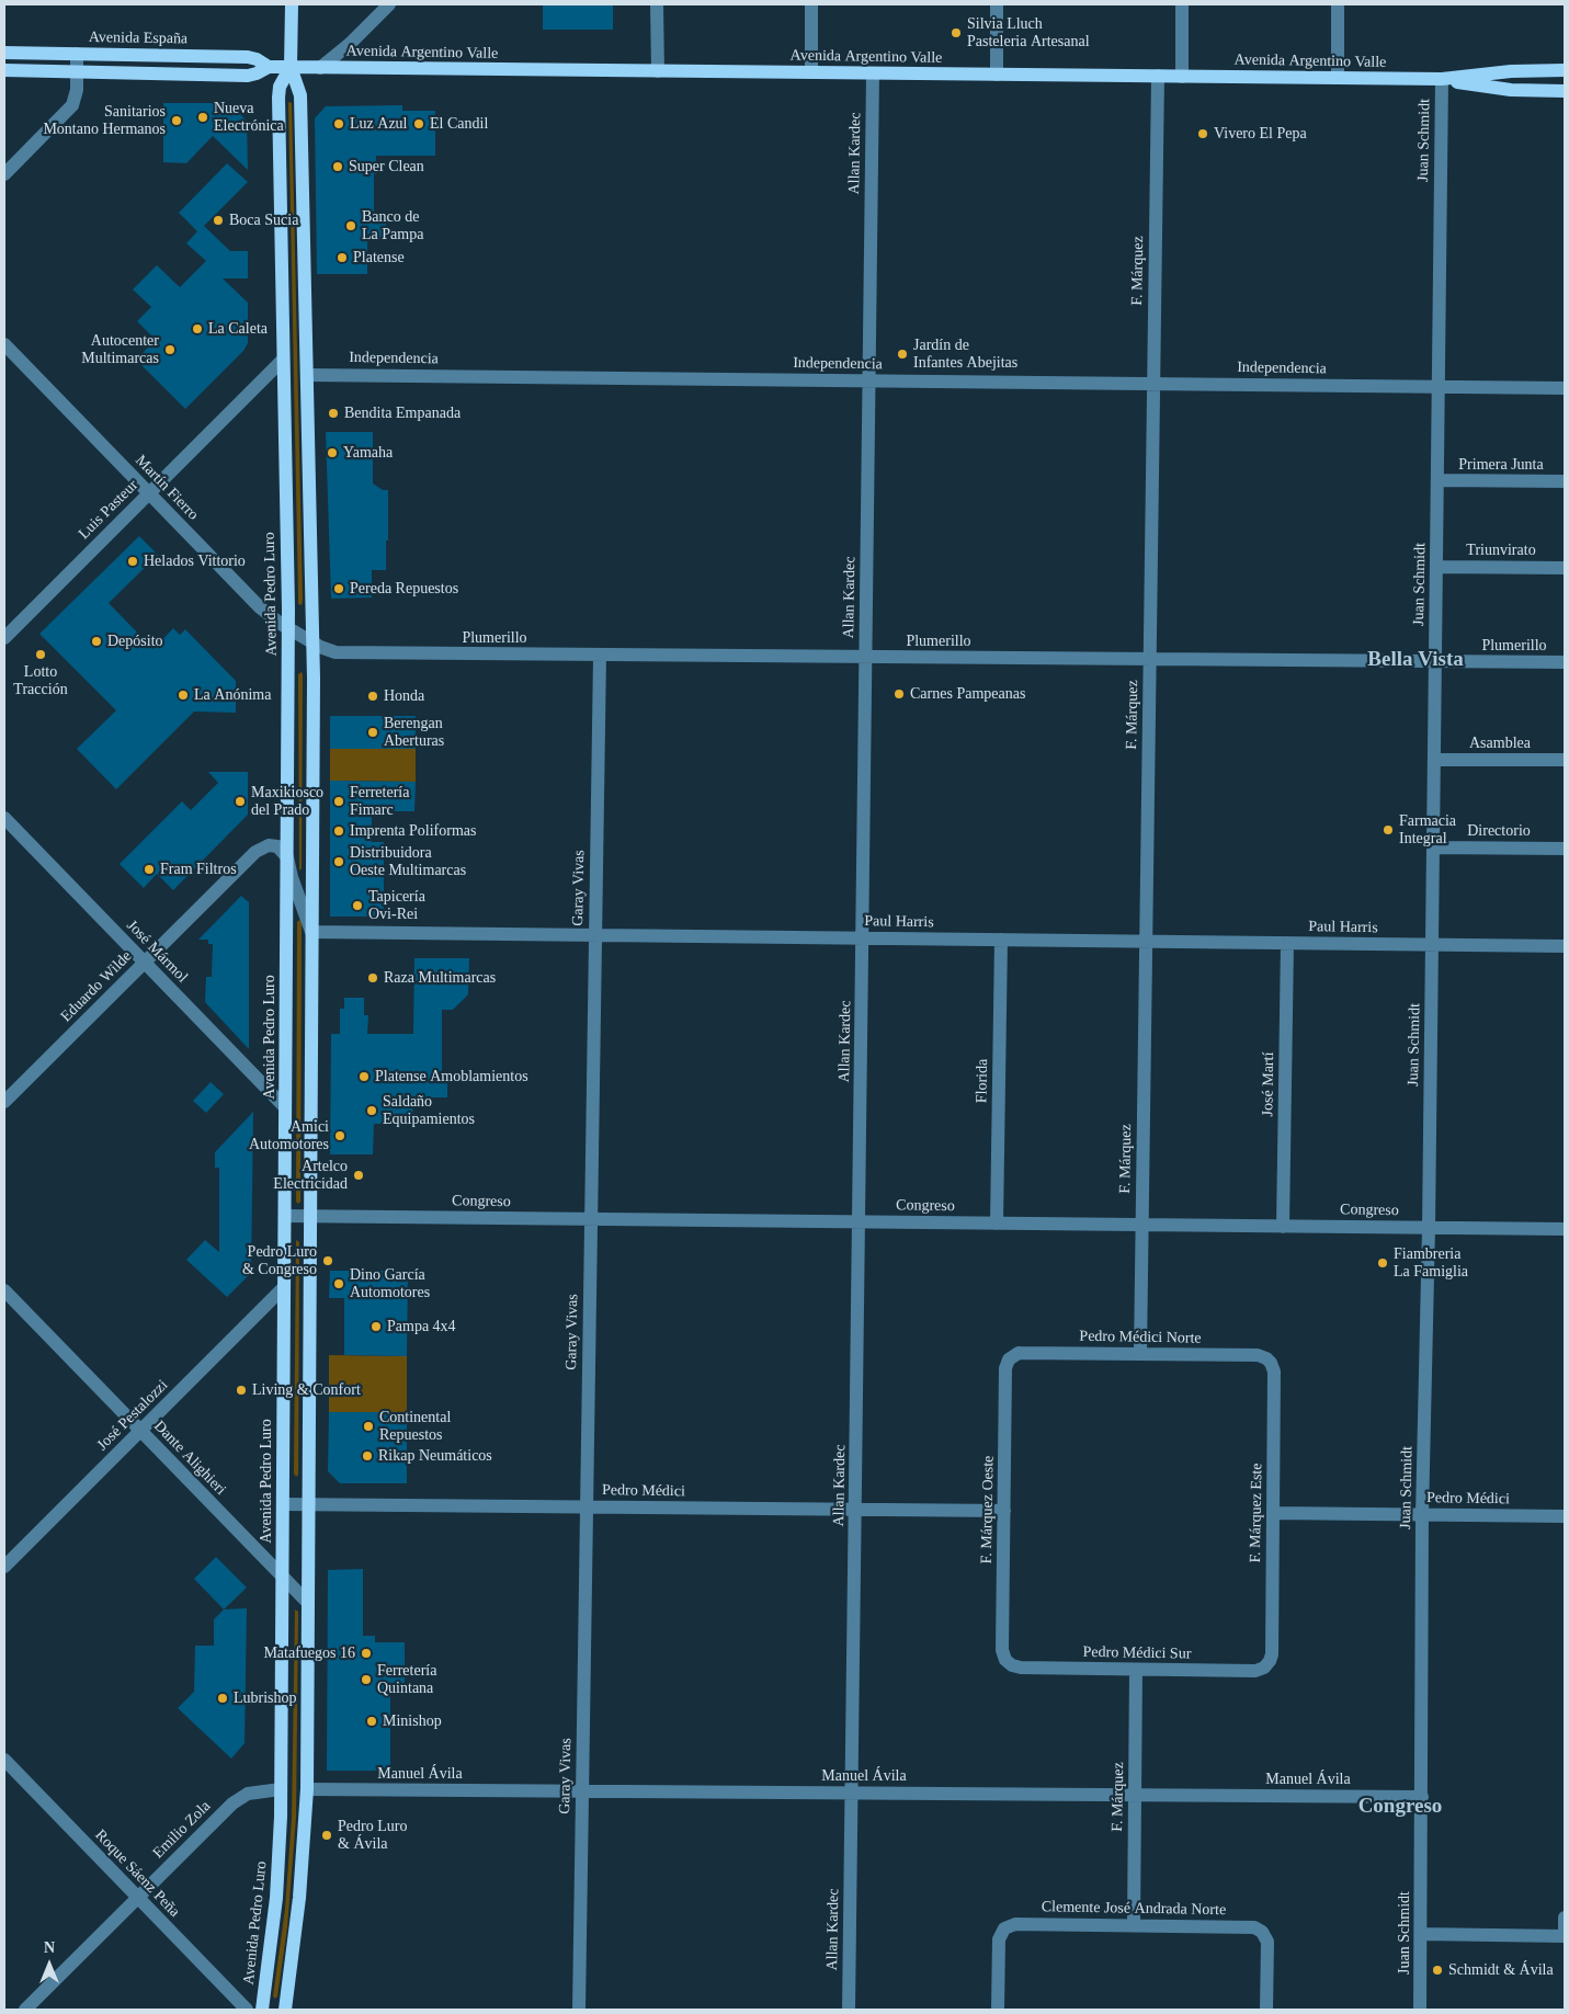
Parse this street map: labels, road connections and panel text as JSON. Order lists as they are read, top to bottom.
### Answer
{
  "streets": {
    "main road": ["Avenida España", "Avenida Argentino Valle", "Avenida Pedro Luro"],
    "street": [
      "Juan Schmidt",
      "Allan Kardec",
      "F. Márquez",
      "Independencia",
      "Primera Junta",
      "Martín Fierro",
      "Luis Pasteur",
      "Triunvirato",
      "Plumerillo",
      "Asamblea",
      "Directorio",
      "Garay Vivas",
      "Paul Harris",
      "José Mármol",
      "Eduardo Wilde",
      "Florida",
      "José Martí",
      "Congreso",
      "Pedro Médici Norte",
      "José Pestalozzi",
      "Dante Alighieri",
      "Pedro Médici",
      "F. Márquez Oeste",
      "F. Márquez Este",
      "Pedro Médici Sur",
      "Manuel Ávila",
      "Emilio Zola",
      "Roque Sáenz Peña",
      "Clemente José Andrada Norte"
    ]
  },
  "crossings": [
    ["Avenida España", "Avenida Argentino Valle"],
    ["Avenida España", "Avenida Pedro Luro"],
    ["Avenida Argentino Valle", "Juan Schmidt"],
    ["Avenida Argentino Valle", "Allan Kardec"],
    ["Avenida Argentino Valle", "F. Márquez"],
    ["Avenida Argentino Valle", "Avenida Pedro Luro"],
    ["Juan Schmidt", "Independencia"],
    ["Juan Schmidt", "Primera Junta"],
    ["Juan Schmidt", "Triunvirato"],
    ["Juan Schmidt", "Plumerillo"],
    ["Juan Schmidt", "Asamblea"],
    ["Juan Schmidt", "Directorio"],
    ["Juan Schmidt", "Paul Harris"],
    ["Juan Schmidt", "Congreso"],
    ["Juan Schmidt", "Pedro Médici"],
    ["Juan Schmidt", "Manuel Ávila"],
    ["Allan Kardec", "Independencia"],
    ["Allan Kardec", "Plumerillo"],
    ["Allan Kardec", "Paul Harris"],
    ["Allan Kardec", "Congreso"],
    ["Allan Kardec", "Pedro Médici"],
    ["Allan Kardec", "Manuel Ávila"],
    ["F. Márquez", "Independencia"],
    ["F. Márquez", "Plumerillo"],
    ["F. Márquez", "Paul Harris"],
    ["F. Márquez", "Congreso"],
    ["F. Márquez", "Pedro Médici Norte"],
    ["F. Márquez", "Pedro Médici Sur"],
    ["F. Márquez", "Manuel Ávila"],
    ["F. Márquez", "Clemente José Andrada Norte"],
    ["Independencia", "Avenida Pedro Luro"],
    ["Martín Fierro", "Luis Pasteur"],
    ["Martín Fierro", "Avenida Pedro Luro"],
    ["Martín Fierro", "Plumerillo"],
    ["Luis Pasteur", "Avenida Pedro Luro"],
    ["Avenida Pedro Luro", "Plumerillo"],
    ["Avenida Pedro Luro", "Paul Harris"],
    ["Avenida Pedro Luro", "José Mármol"],
    ["Avenida Pedro Luro", "Eduardo Wilde"],
    ["Avenida Pedro Luro", "Congreso"],
    ["Avenida Pedro Luro", "José Pestalozzi"],
    ["Avenida Pedro Luro", "Dante Alighieri"],
    ["Avenida Pedro Luro", "Pedro Médici"],
    ["Avenida Pedro Luro", "Manuel Ávila"],
    ["Avenida Pedro Luro", "Emilio Zola"],
    ["Plumerillo", "Garay Vivas"],
    ["Garay Vivas", "Paul Harris"],
    ["Garay Vivas", "Congreso"],
    ["Garay Vivas", "Pedro Médici"],
    ["Garay Vivas", "Manuel Ávila"],
    ["Paul Harris", "Florida"],
    ["Paul Harris", "José Martí"],
    ["José Mármol", "Eduardo Wilde"],
    ["Florida", "Congreso"],
    ["José Martí", "Congreso"],
    ["Pedro Médici Norte", "F. Márquez Oeste"],
    ["Pedro Médici Norte", "F. Márquez Este"],
    ["José Pestalozzi", "Dante Alighieri"],
    ["Pedro Médici", "F. Márquez Oeste"],
    ["Pedro Médici", "F. Márquez Este"],
    ["F. Márquez Oeste", "Pedro Médici Sur"],
    ["F. Márquez Este", "Pedro Médici Sur"],
    ["Emilio Zola", "Roque Sáenz Peña"]
  ],
  "districts": ["Bella Vista", "Congreso"],
  "places": [
    "Silvia Lluch Pasteleria Artesanal",
    "Nueva Electrónica",
    "Sanitarios Montano Hermanos",
    "Luz Azul",
    "El Candil",
    "Vivero El Pepa",
    "Super Clean",
    "Boca Sucia",
    "Banco de La Pampa",
    "Platense",
    "La Caleta",
    "Autocenter Multimarcas",
    "Jardín de Infantes Abejitas",
    "Bendita Empanada",
    "Yamaha",
    "Helados Vittorio",
    "Pereda Repuestos",
    "Depósito",
    "Lotto Tracción",
    "Carnes Pampeanas",
    "La Anónima",
    "Honda",
    "Berengan Aberturas",
    "Maxikiosco del Prado",
    "Ferretería Fimarc",
    "Farmacia Integral",
    "Imprenta Poliformas",
    "Distribuidora Oeste Multimarcas",
    "Fram Filtros",
    "Tapicería Ovi-Rei",
    "Raza Multimarcas",
    "Platense Amoblamientos",
    "Saldaño Equipamientos",
    "Amici Automotores",
    "Artelco Electricidad",
    "Pedro Luro & Congreso",
    "Fiambreria La Famiglia",
    "Dino García Automotores",
    "Pampa 4x4",
    "Living & Confort",
    "Continental Repuestos",
    "Rikap Neumáticos",
    "Matafuegos 16",
    "Ferretería Quintana",
    "Lubrishop",
    "Minishop",
    "Pedro Luro & Ávila",
    "Schmidt & Ávila"
  ],
  "north": "top"
}
